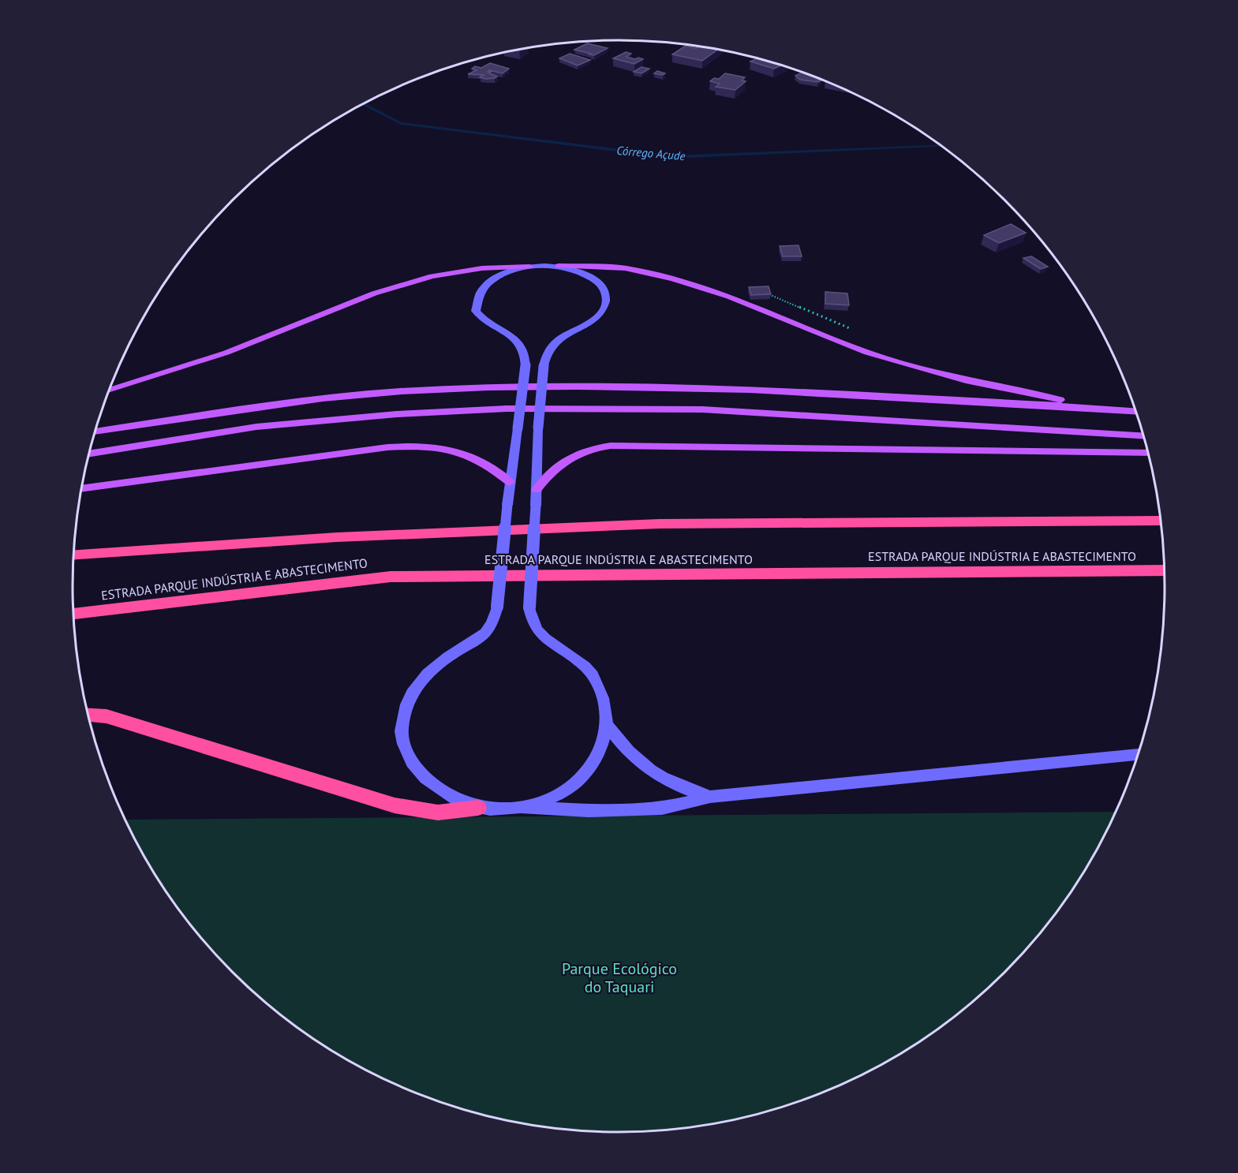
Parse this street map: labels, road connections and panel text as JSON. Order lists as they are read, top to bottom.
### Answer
{
  "streets": {
    "highway": ["ESTRADA PARQUE INDÚSTRIA E ABASTECIMENTO"]
  },
  "water": ["Córrego Açude"],
  "parks": ["Parque Ecológico do Taquari"]
}
